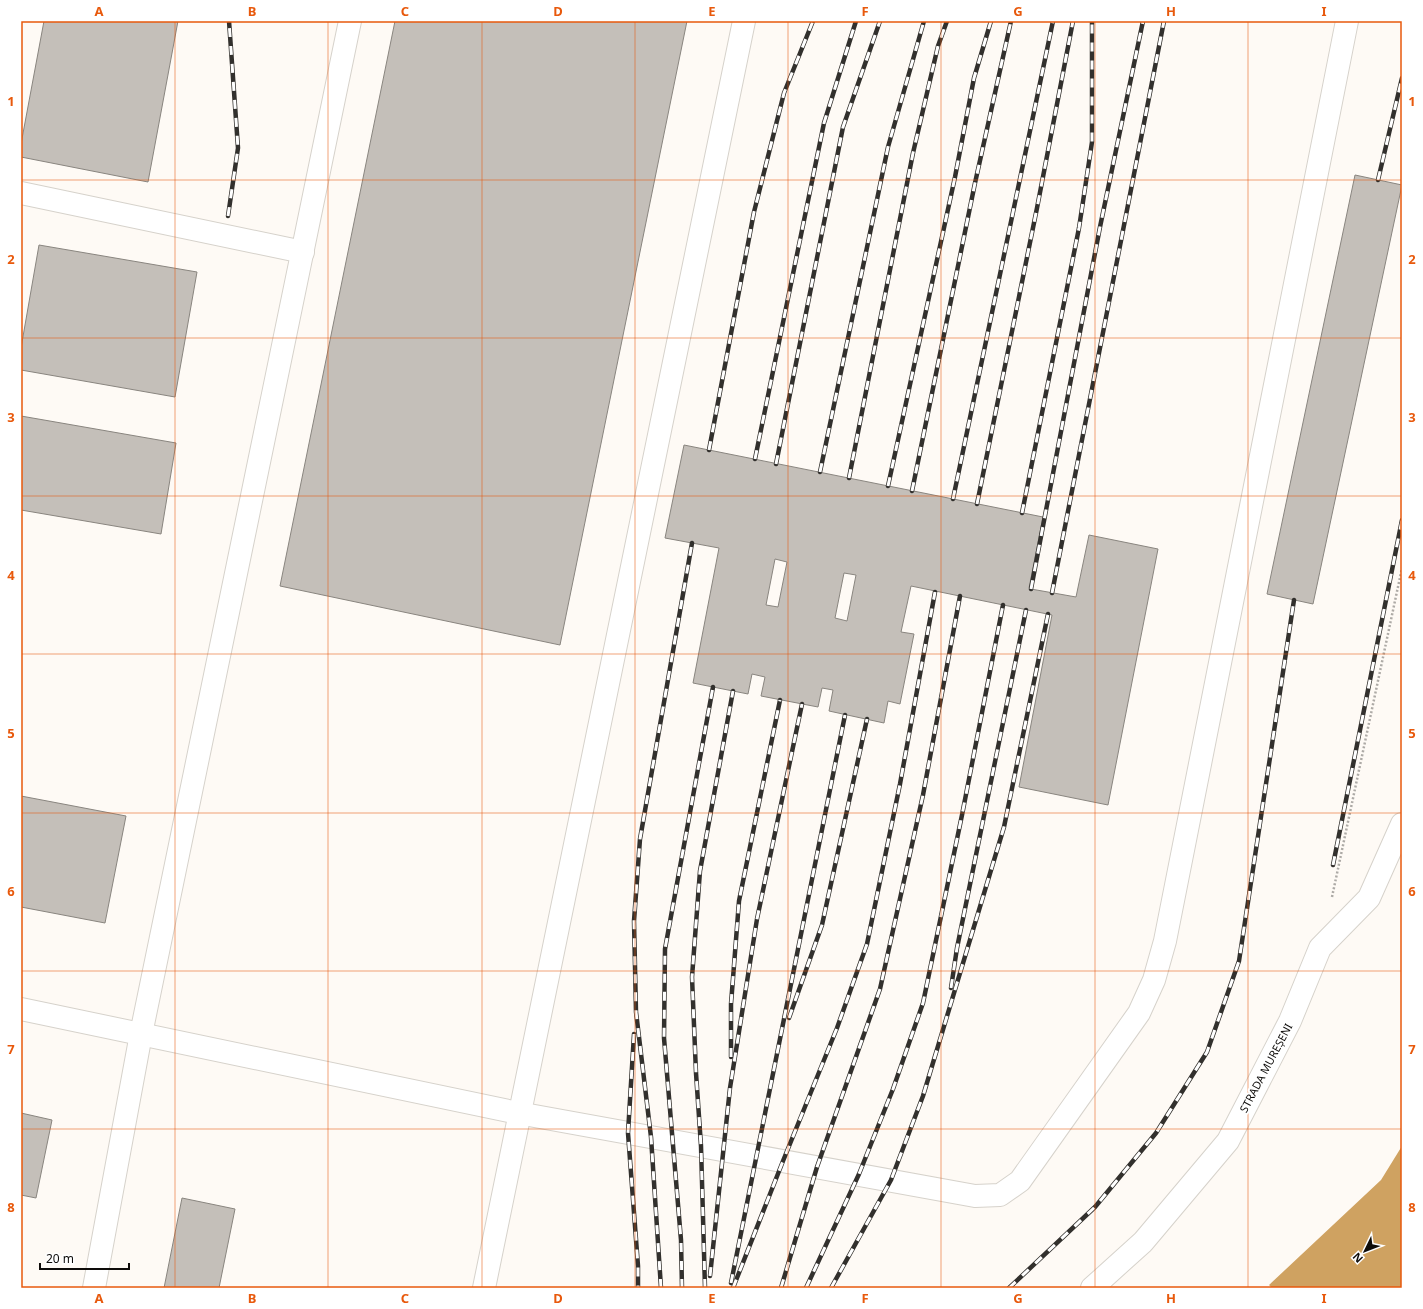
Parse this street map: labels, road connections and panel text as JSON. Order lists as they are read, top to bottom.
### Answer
{
  "streets": {
    "street": ["STRADA MUREȘENI"]
  },
  "scale_bar": "20 m",
  "north": "bottom left",
  "grid": {
    "columns": [
      "A",
      "B",
      "C",
      "D",
      "E",
      "F",
      "G",
      "H",
      "I"
    ],
    "rows": [
      "1",
      "2",
      "3",
      "4",
      "5",
      "6",
      "7",
      "8"
    ]
  }
}
